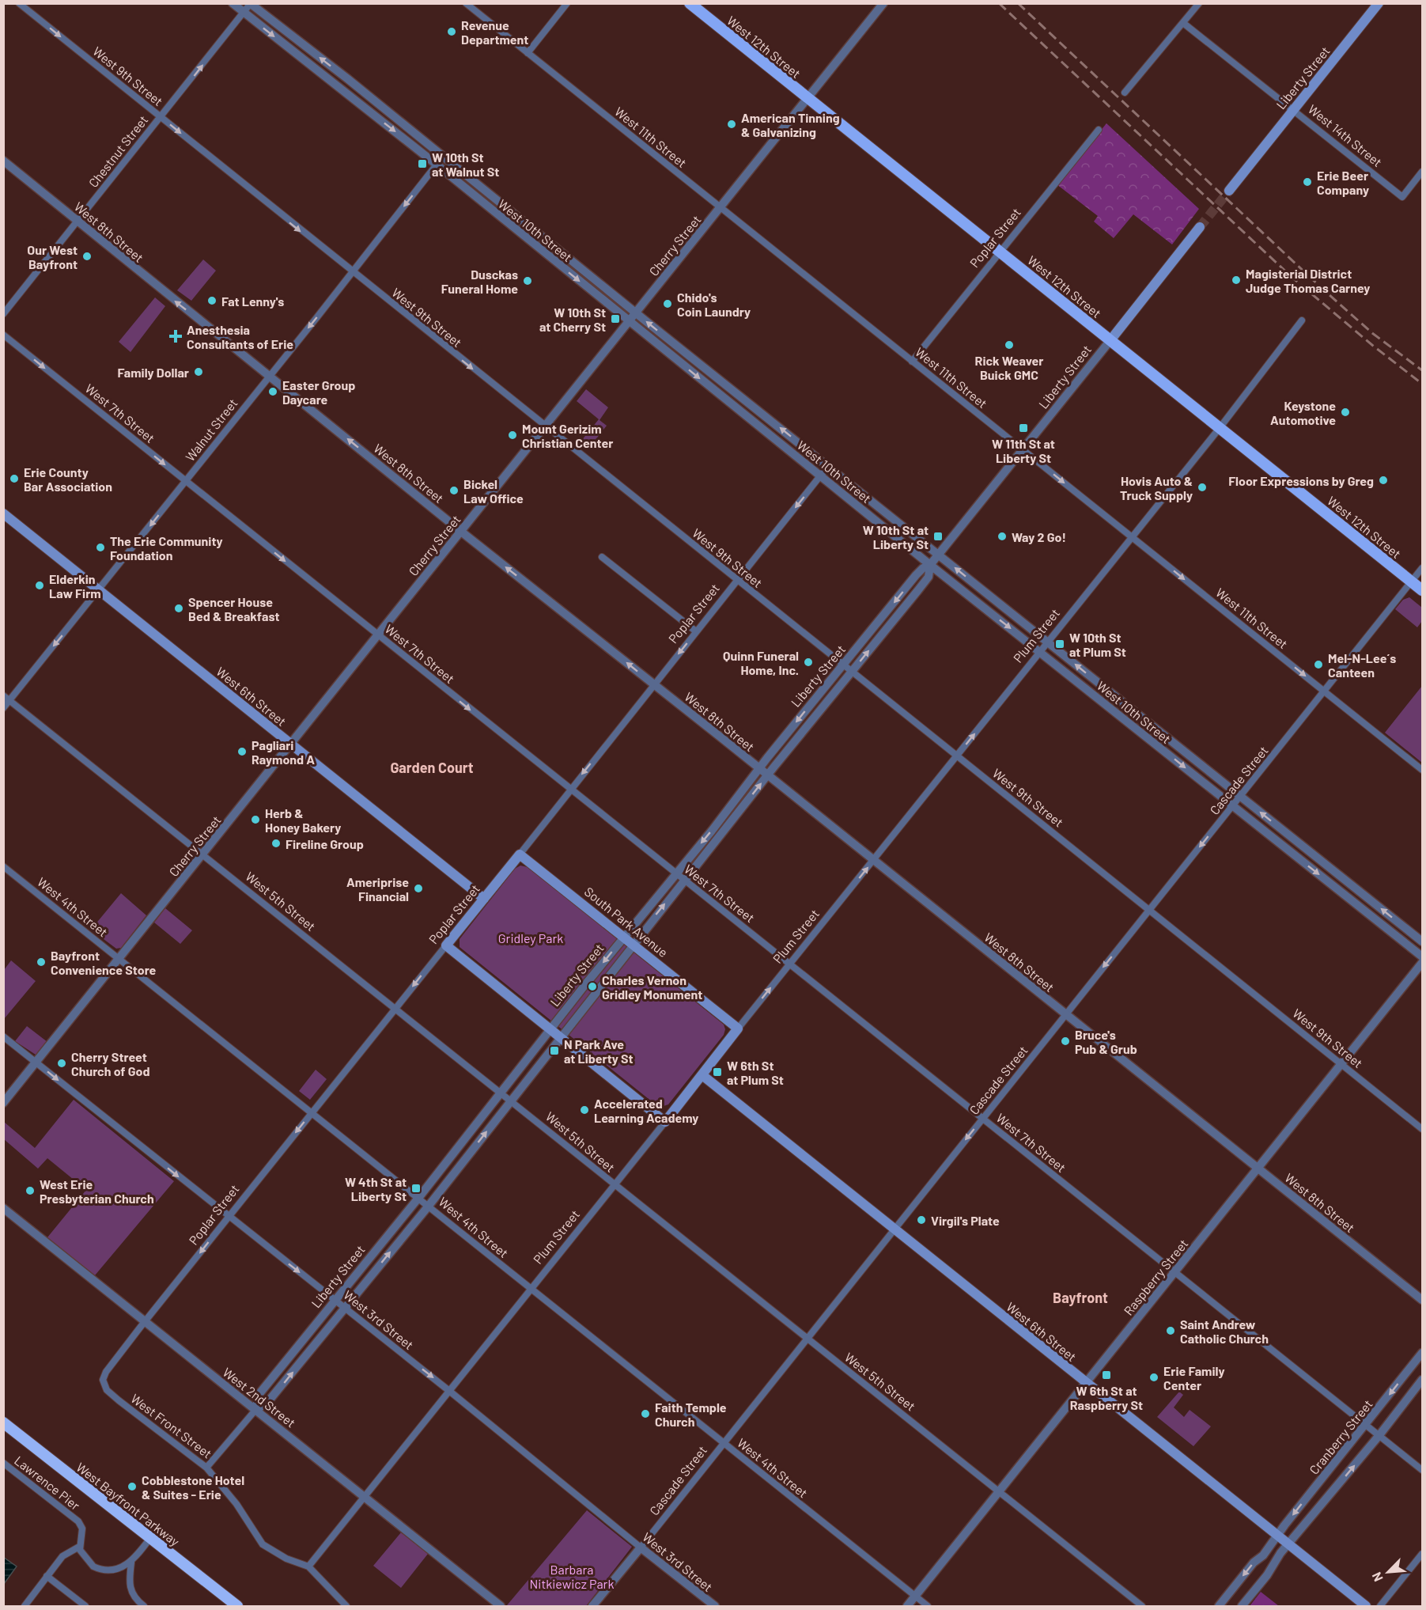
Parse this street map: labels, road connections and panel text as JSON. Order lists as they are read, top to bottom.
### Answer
{
  "streets": {
    "highway": ["West Bayfront Parkway"],
    "main road": [
      "West 12th Street",
      "Liberty Street",
      "Poplar Street",
      "Plum Street",
      "West 6th Street",
      "South Park Avenue"
    ],
    "street": [
      "West 9th Street",
      "West 14th Street",
      "West 11th Street",
      "Chestnut Street",
      "West 10th Street",
      "West 8th Street",
      "Cherry Street",
      "West 7th Street",
      "Walnut Street",
      "Cascade Street",
      "West 5th Street",
      "West 4th Street",
      "Raspberry Street",
      "West 3rd Street",
      "West 2nd Street",
      "West Front Street",
      "Cranberry Street",
      "Lawrence Pier"
    ]
  },
  "crossings": [
    ["West 12th Street", "Liberty Street"],
    ["West 12th Street", "Poplar Street"],
    ["West 12th Street", "Cherry Street"],
    ["West 12th Street", "Plum Street"],
    ["West 12th Street", "Cascade Street"],
    ["West 9th Street", "Liberty Street"],
    ["West 9th Street", "Chestnut Street"],
    ["West 9th Street", "Poplar Street"],
    ["West 9th Street", "Cherry Street"],
    ["West 9th Street", "Walnut Street"],
    ["West 9th Street", "Plum Street"],
    ["West 9th Street", "Cascade Street"],
    ["West 9th Street", "Raspberry Street"],
    ["Liberty Street", "West 14th Street"],
    ["Liberty Street", "West 11th Street"],
    ["Liberty Street", "West 10th Street"],
    ["Liberty Street", "West 8th Street"],
    ["Liberty Street", "West 7th Street"],
    ["Liberty Street", "West 5th Street"],
    ["Liberty Street", "West 4th Street"],
    ["Liberty Street", "South Park Avenue"],
    ["Liberty Street", "West 3rd Street"],
    ["Liberty Street", "West 2nd Street"],
    ["Liberty Street", "West Front Street"],
    ["West 11th Street", "Poplar Street"],
    ["West 11th Street", "Cherry Street"],
    ["West 11th Street", "Plum Street"],
    ["West 11th Street", "Cascade Street"],
    ["Chestnut Street", "West 10th Street"],
    ["Chestnut Street", "West 8th Street"],
    ["West 10th Street", "Poplar Street"],
    ["West 10th Street", "Cherry Street"],
    ["West 10th Street", "Walnut Street"],
    ["West 10th Street", "Plum Street"],
    ["West 10th Street", "Cascade Street"],
    ["West 8th Street", "Poplar Street"],
    ["West 8th Street", "Cherry Street"],
    ["West 8th Street", "Walnut Street"],
    ["West 8th Street", "Plum Street"],
    ["West 8th Street", "Cascade Street"],
    ["West 8th Street", "Raspberry Street"],
    ["Poplar Street", "West 7th Street"],
    ["Poplar Street", "West 6th Street"],
    ["Poplar Street", "West 5th Street"],
    ["Poplar Street", "West 4th Street"],
    ["Poplar Street", "South Park Avenue"],
    ["Poplar Street", "West 3rd Street"],
    ["Poplar Street", "West 2nd Street"],
    ["Poplar Street", "West Front Street"],
    ["Cherry Street", "West 7th Street"],
    ["Cherry Street", "West 6th Street"],
    ["Cherry Street", "West 5th Street"],
    ["Cherry Street", "West 4th Street"],
    ["Cherry Street", "West 3rd Street"],
    ["West 7th Street", "Walnut Street"],
    ["West 7th Street", "Plum Street"],
    ["West 7th Street", "Cascade Street"],
    ["West 7th Street", "Raspberry Street"],
    ["West 7th Street", "Cranberry Street"],
    ["Walnut Street", "West 6th Street"],
    ["Walnut Street", "West 5th Street"],
    ["Plum Street", "West 6th Street"],
    ["Plum Street", "West 5th Street"],
    ["Plum Street", "West 4th Street"],
    ["Plum Street", "South Park Avenue"],
    ["Plum Street", "West 3rd Street"],
    ["Plum Street", "West 2nd Street"],
    ["Plum Street", "West Front Street"],
    ["West 6th Street", "Cascade Street"],
    ["West 6th Street", "Raspberry Street"],
    ["West 6th Street", "Cranberry Street"],
    ["Cascade Street", "West 5th Street"],
    ["Cascade Street", "West 4th Street"],
    ["Cascade Street", "West 3rd Street"],
    ["West 5th Street", "Raspberry Street"],
    ["West 4th Street", "Raspberry Street"]
  ],
  "one_way": [
    "West 9th Street",
    "West 8th Street",
    "Poplar Street",
    "West 7th Street",
    "Walnut Street",
    "West 3rd Street"
  ],
  "districts": ["Garden Court", "Bayfront"],
  "parks": ["Gridley Park", "Barbara Nitkiewicz Park"],
  "places": {
    "other": [
      "Revenue Department",
      "American Tinning & Galvanizing",
      "Erie Beer Company",
      "Our West Bayfront",
      "Magisterial District Judge Thomas Carney",
      "Dusckas Funeral Home",
      "Fat Lenny's",
      "Chido's Coin Laundry",
      "Rick Weaver Buick GMC",
      "Family Dollar",
      "Easter Group Daycare",
      "Keystone Automotive",
      "Mount Gerizim Christian Center",
      "Erie County Bar Association",
      "Floor Expressions by Greg",
      "Hovis Auto & Truck Supply",
      "Bickel Law Office",
      "Way 2 Go!",
      "The Erie Community Foundation",
      "Elderkin Law Firm",
      "Spencer House Bed & Breakfast",
      "Quinn Funeral Home, Inc.",
      "Mel-N-Lee´s Canteen",
      "Pagliari Raymond A",
      "Herb & Honey Bakery",
      "Fireline Group",
      "Ameriprise Financial",
      "Bayfront Convenience Store",
      "Charles Vernon Gridley Monument",
      "Bruce's Pub & Grub",
      "Cherry Street Church of God",
      "Accelerated Learning Academy",
      "West Erie Presbyterian Church",
      "Virgil's Plate",
      "Saint Andrew Catholic Church",
      "Erie Family Center",
      "Faith Temple Church",
      "Cobblestone Hotel & Suites - Erie"
    ],
    "transit": [
      "W 10th St at Walnut St",
      "W 10th St at Cherry St",
      "W 11th St at Liberty St",
      "W 10th St at Liberty St",
      "W 10th St at Plum St",
      "N Park Ave at Liberty St",
      "W 6th St at Plum St",
      "W 4th St at Liberty St",
      "W 6th St at Raspberry St"
    ],
    "health": ["Anesthesia Consultants of Erie"]
  },
  "north": "bottom left"
}
